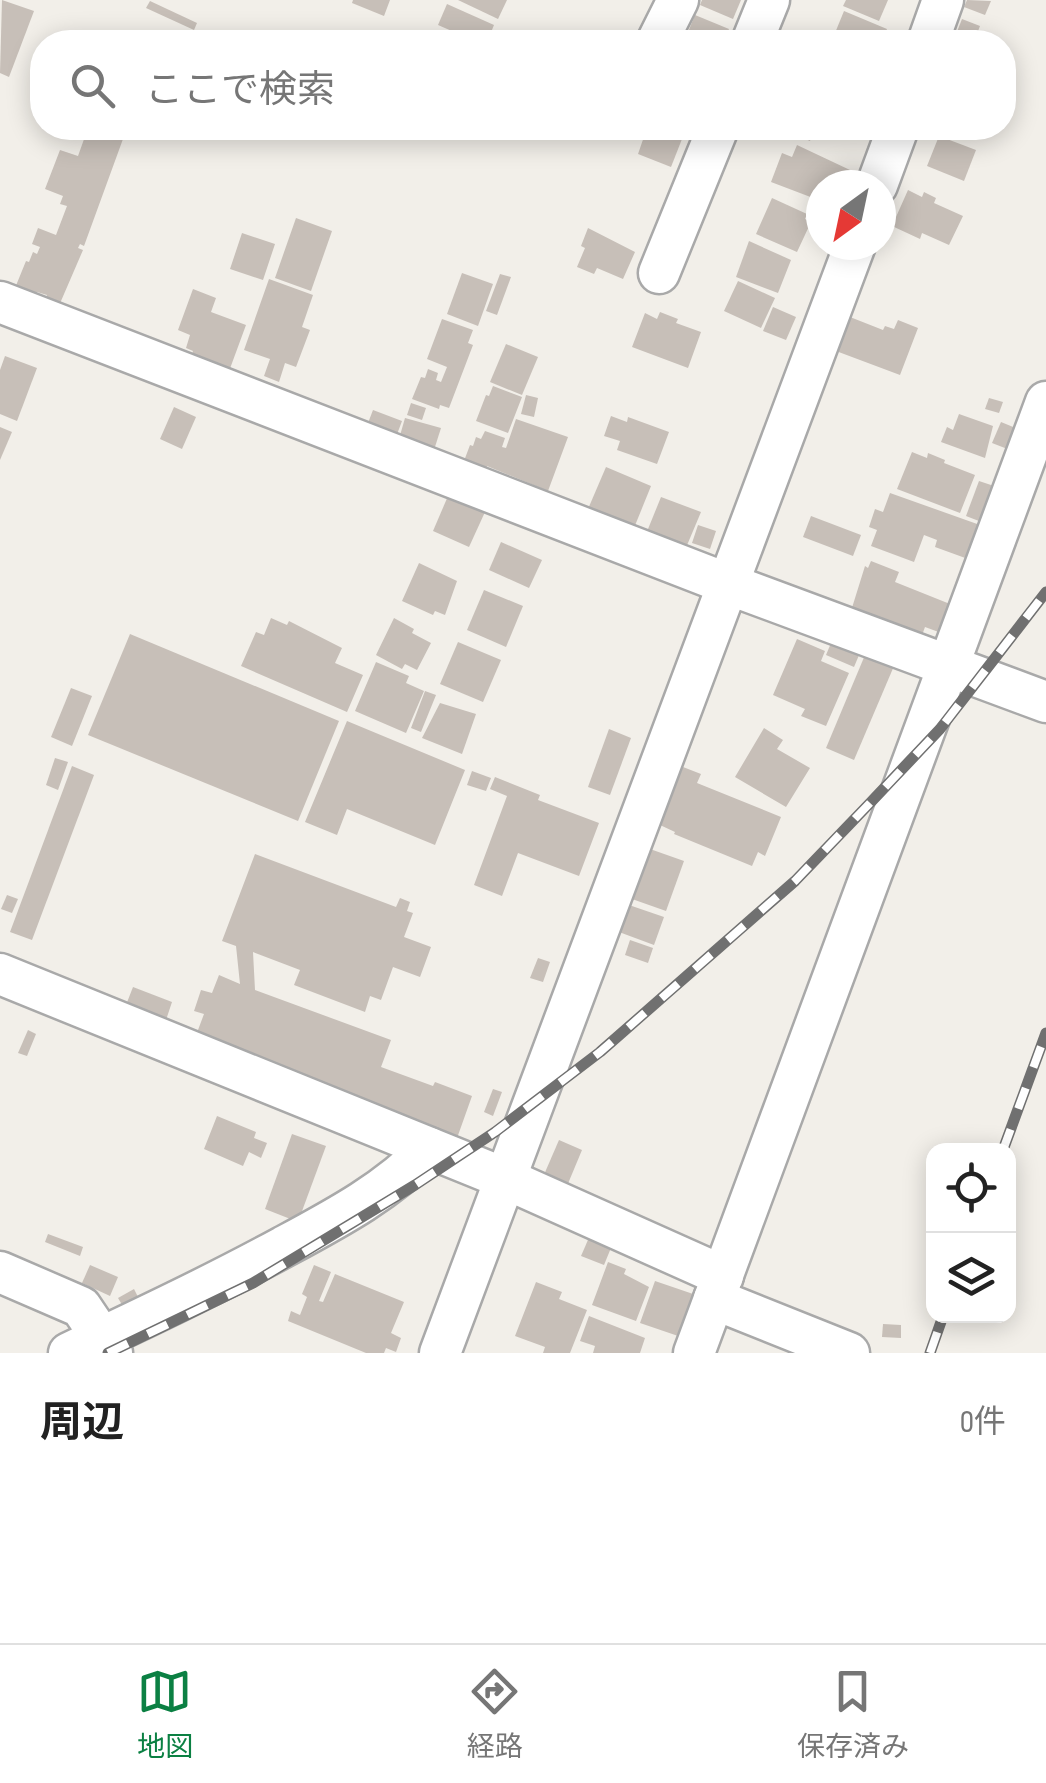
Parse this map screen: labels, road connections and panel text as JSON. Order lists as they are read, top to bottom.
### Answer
{
  "north": "bottom left",
  "page": {
    "search": "ここで検索",
    "heading": ["周辺", "0件"],
    "nav": ["地図", "経路", "保存済み"]
  }
}
